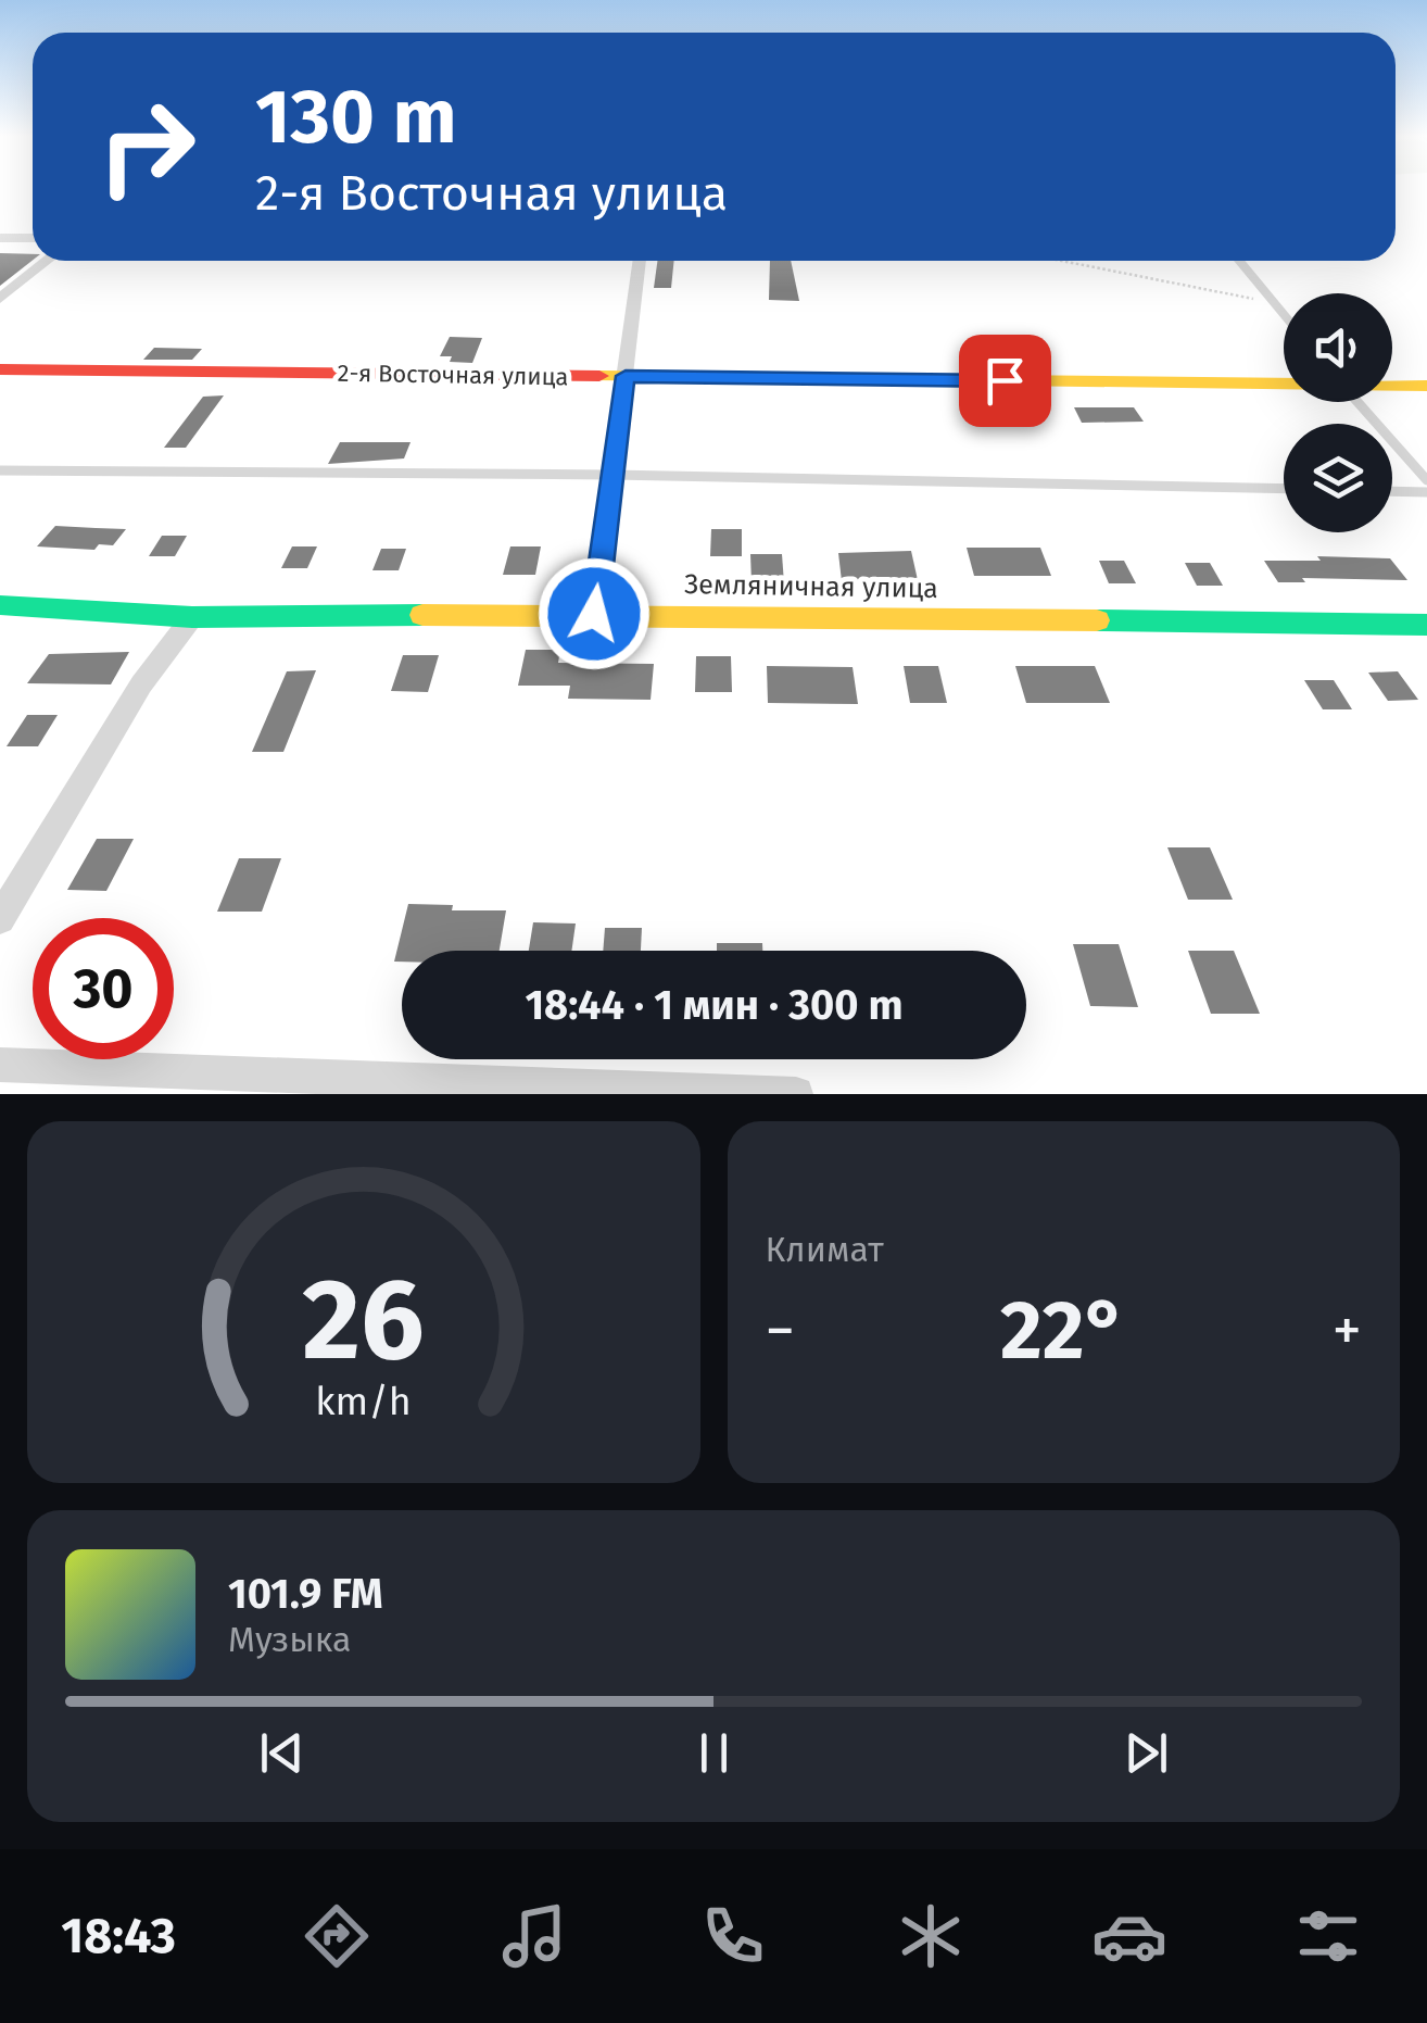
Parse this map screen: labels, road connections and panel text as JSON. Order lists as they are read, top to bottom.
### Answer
{
  "streets": {
    "street": ["2-я Восточная улица", "Земляничная улица"]
  },
  "page": {
    "turn": ["130 m", "2-я Восточная улица"],
    "limit": "30",
    "trip": "18:44 · 1 мин · 300 m",
    "tile": "Климат",
    "heat": ["−", "22°", "+"],
    "song": ["101.9 FM", "Музыка"],
    "tabs": "18:43",
    "gauge": ["26", "km/h"]
  }
}
